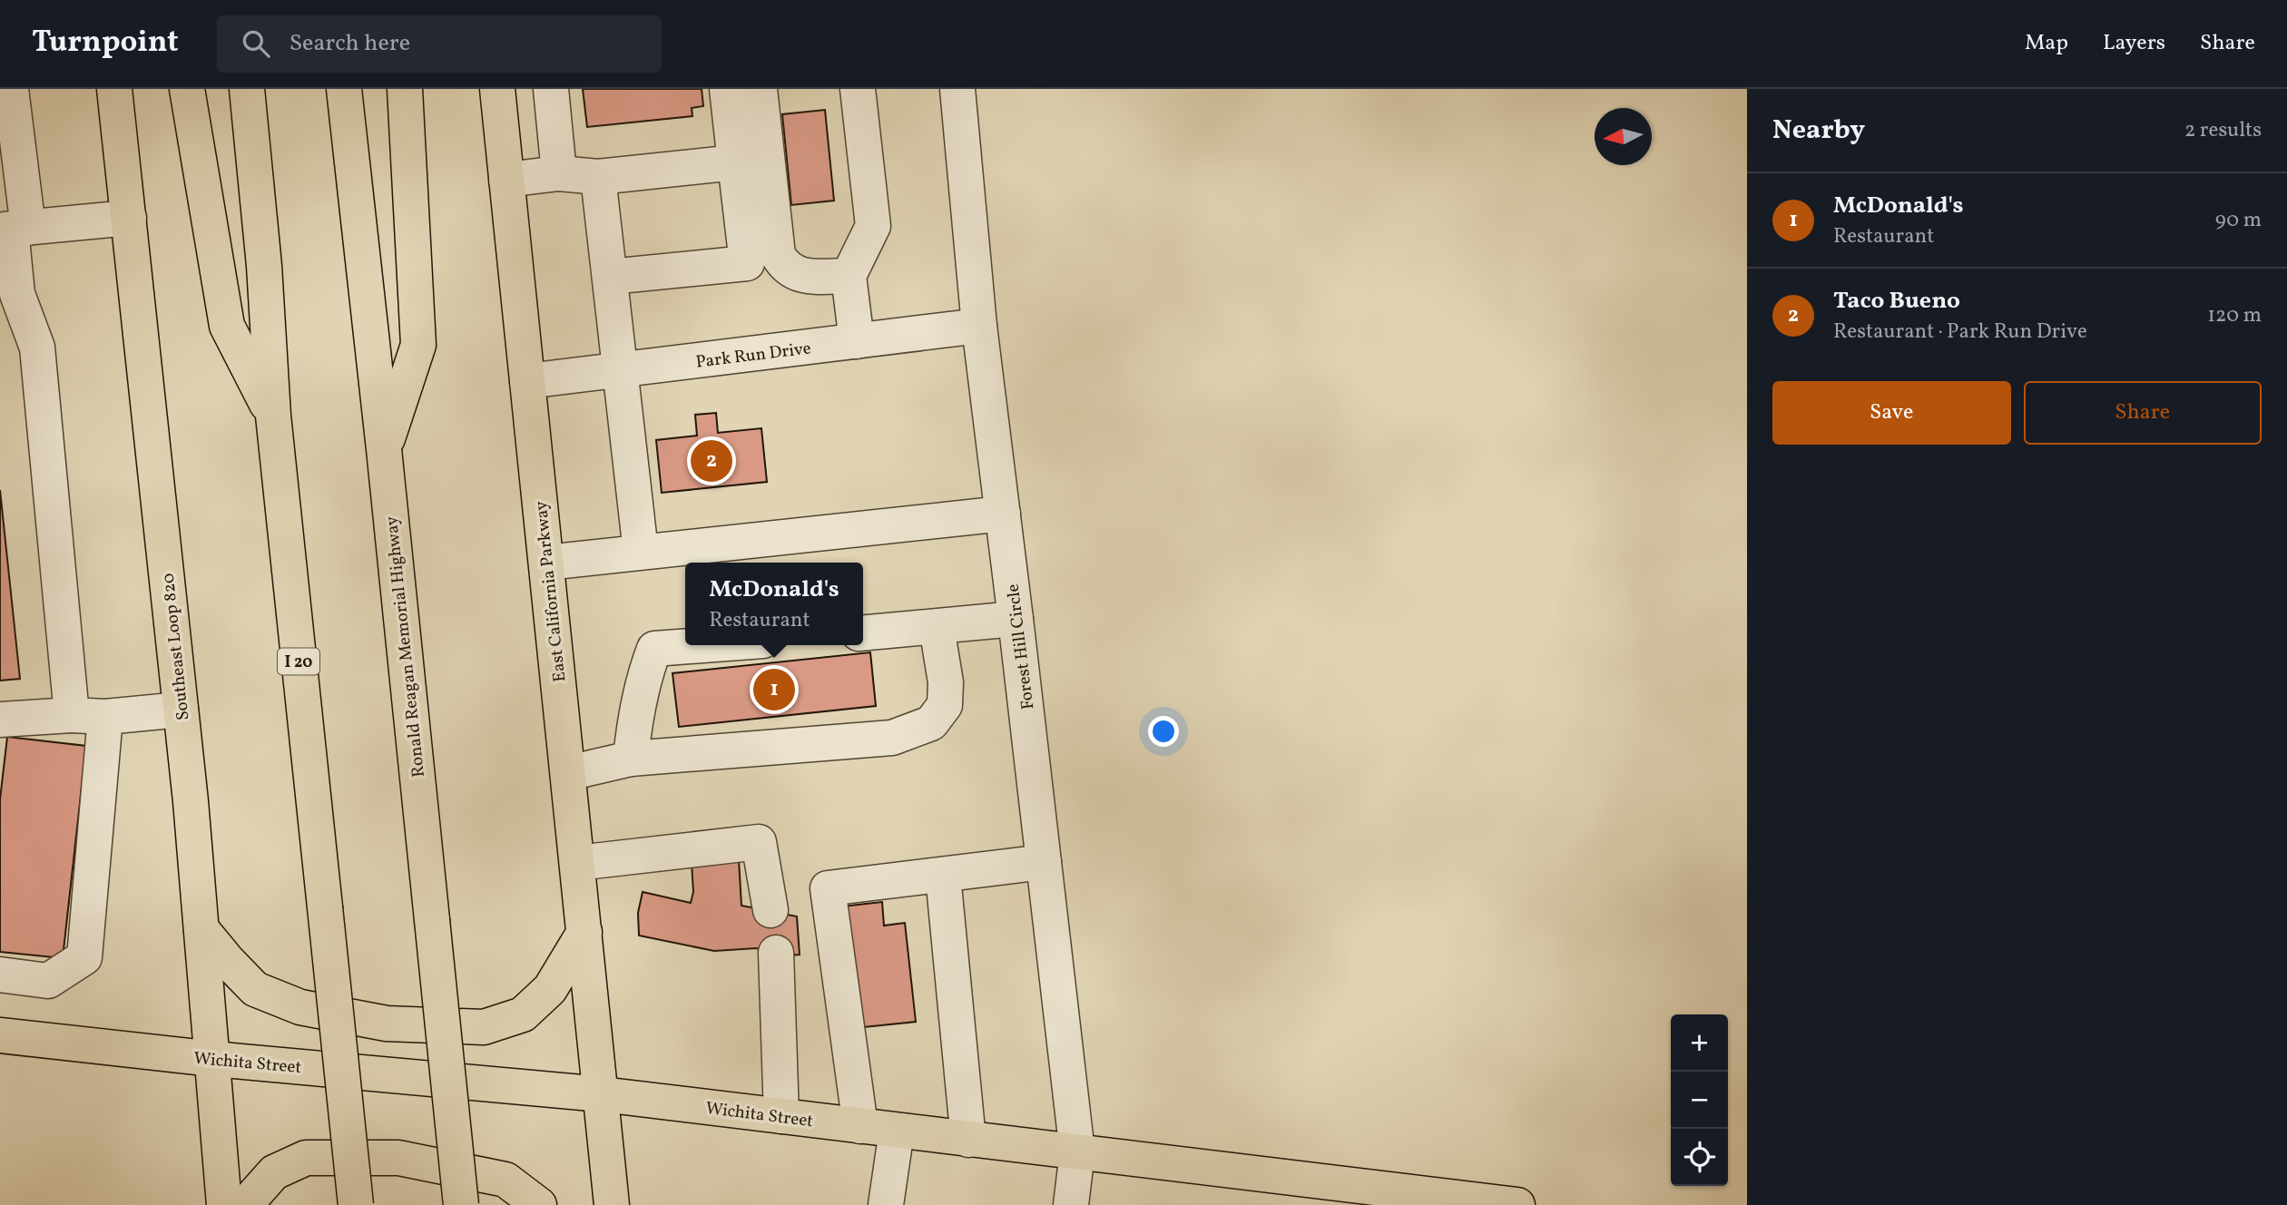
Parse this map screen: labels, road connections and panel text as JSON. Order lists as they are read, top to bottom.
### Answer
{
  "streets": {
    "main road": [
      "East California Parkway",
      "Southeast Loop 820",
      "Ronald Reagan Memorial Highway",
      "I 20",
      "Wichita Street"
    ],
    "street": ["Park Run Drive", "Forest Hill Circle"]
  },
  "crossings": [
    ["Park Run Drive", "East California Parkway"],
    ["Park Run Drive", "Forest Hill Circle"],
    ["East California Parkway", "Wichita Street"],
    ["Southeast Loop 820", "Wichita Street"],
    ["Forest Hill Circle", "Wichita Street"]
  ],
  "north": "left",
  "page": {
    "header": "Turnpoint",
    "search": "Search here",
    "nav": ["Map", "Layers", "Share"],
    "heading": ["Nearby", "2 results"],
    "list": [
      {
        "mark": "1",
        "name": "McDonald's",
        "note": "Restaurant",
        "value": "90 m"
      },
      {
        "mark": "2",
        "name": "Taco Bueno",
        "note": "Restaurant · Park Run Drive",
        "value": "120 m"
      }
    ],
    "buttons": ["Save", "Share"],
    "pins": ["2", "1"],
    "popup": ["McDonald's", "Restaurant"],
    "map_buttons": ["+", "−"]
  }
}
